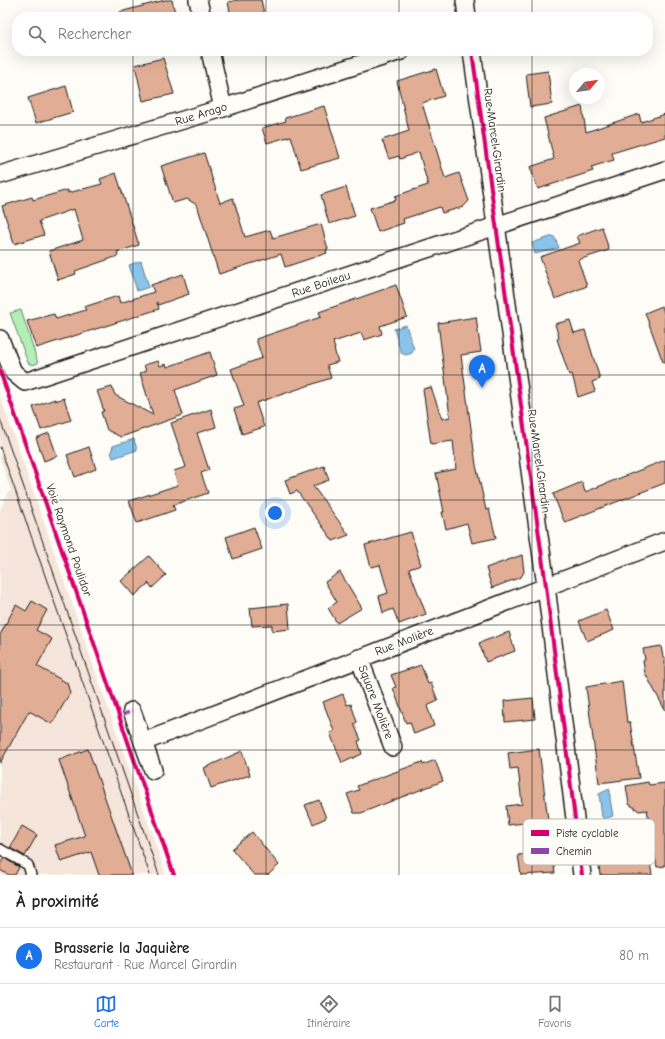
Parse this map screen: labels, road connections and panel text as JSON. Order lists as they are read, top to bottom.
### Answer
{
  "streets": {
    "street": [
      "Rue Arago",
      "Rue Marcel Girardin",
      "Rue Boileau",
      "Rue Molière",
      "Square Molière"
    ],
    "cycle path": ["Voie Raymond Poulidor"]
  },
  "crossings": [
    ["Rue Marcel Girardin", "Rue Boileau"],
    ["Rue Marcel Girardin", "Rue Molière"],
    ["Rue Molière", "Square Molière"]
  ],
  "legend": ["Piste cyclable", "Chemin"],
  "north": "top right",
  "page": {
    "search": "Rechercher",
    "pins": "A",
    "heading": "À proximité",
    "list": [
      {
        "mark": "A",
        "name": "Brasserie la Jaquière",
        "note": "Restaurant · Rue Marcel Girardin",
        "value": "80 m"
      }
    ],
    "nav": ["Carte", "Itinéraire", "Favoris"]
  }
}
